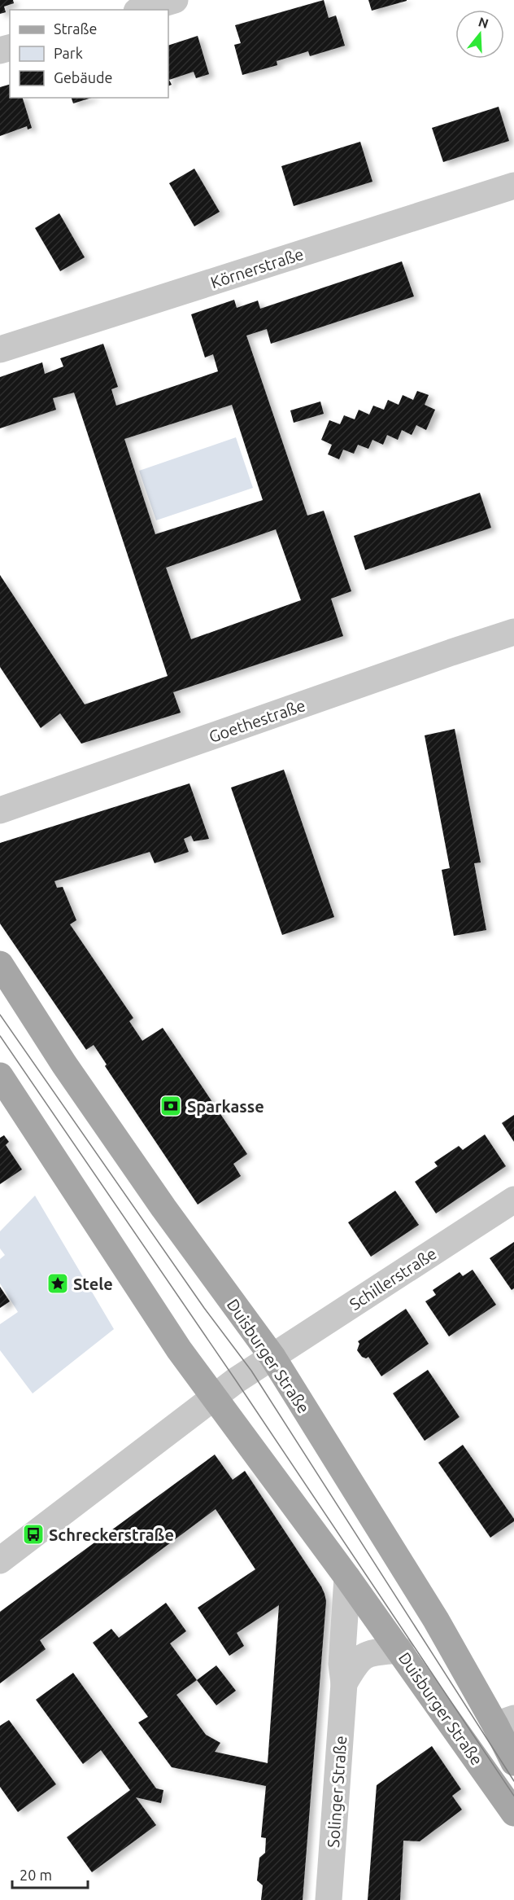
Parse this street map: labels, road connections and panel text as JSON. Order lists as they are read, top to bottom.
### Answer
{
  "streets": {
    "main road": ["Duisburger Straße"],
    "street": [
      "Körnerstraße",
      "Goethestraße",
      "Schillerstraße",
      "Solinger Straße"
    ]
  },
  "crossings": [
    ["Schillerstraße", "Duisburger Straße"],
    ["Duisburger Straße", "Solinger Straße"]
  ],
  "places": {
    "bank": ["Sparkasse"],
    "place": ["Stele"],
    "bus stop": ["Schreckerstraße"]
  },
  "legend": ["Straße", "Park", "Gebäude"],
  "scale_bar": "20 m",
  "north": "top"
}
